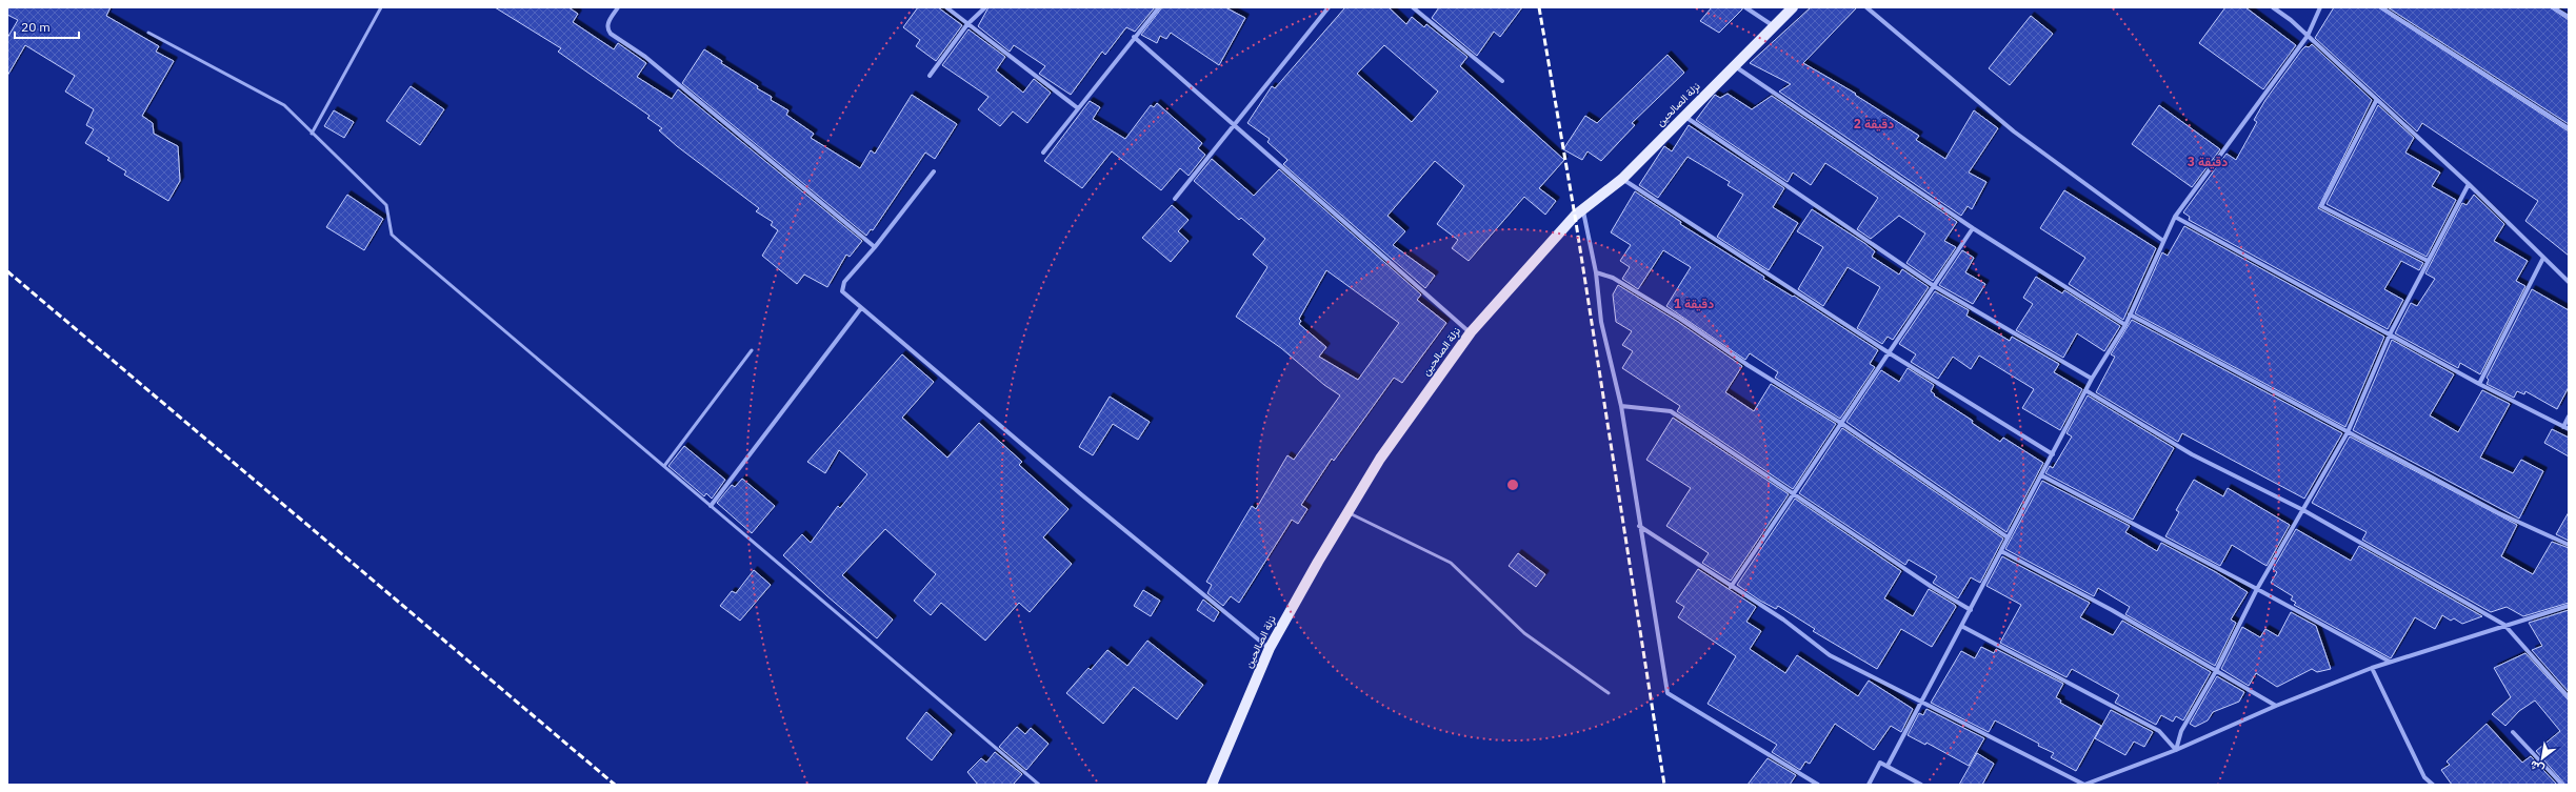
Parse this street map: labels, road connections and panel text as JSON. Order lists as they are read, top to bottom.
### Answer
{
  "streets": {
    "main road": ["نزلة الصالحين"]
  },
  "scale_bar": "20 m",
  "north": "bottom left",
  "rings": ["2 دقيقة", "3 دقيقة", "1 دقيقة"]
}
